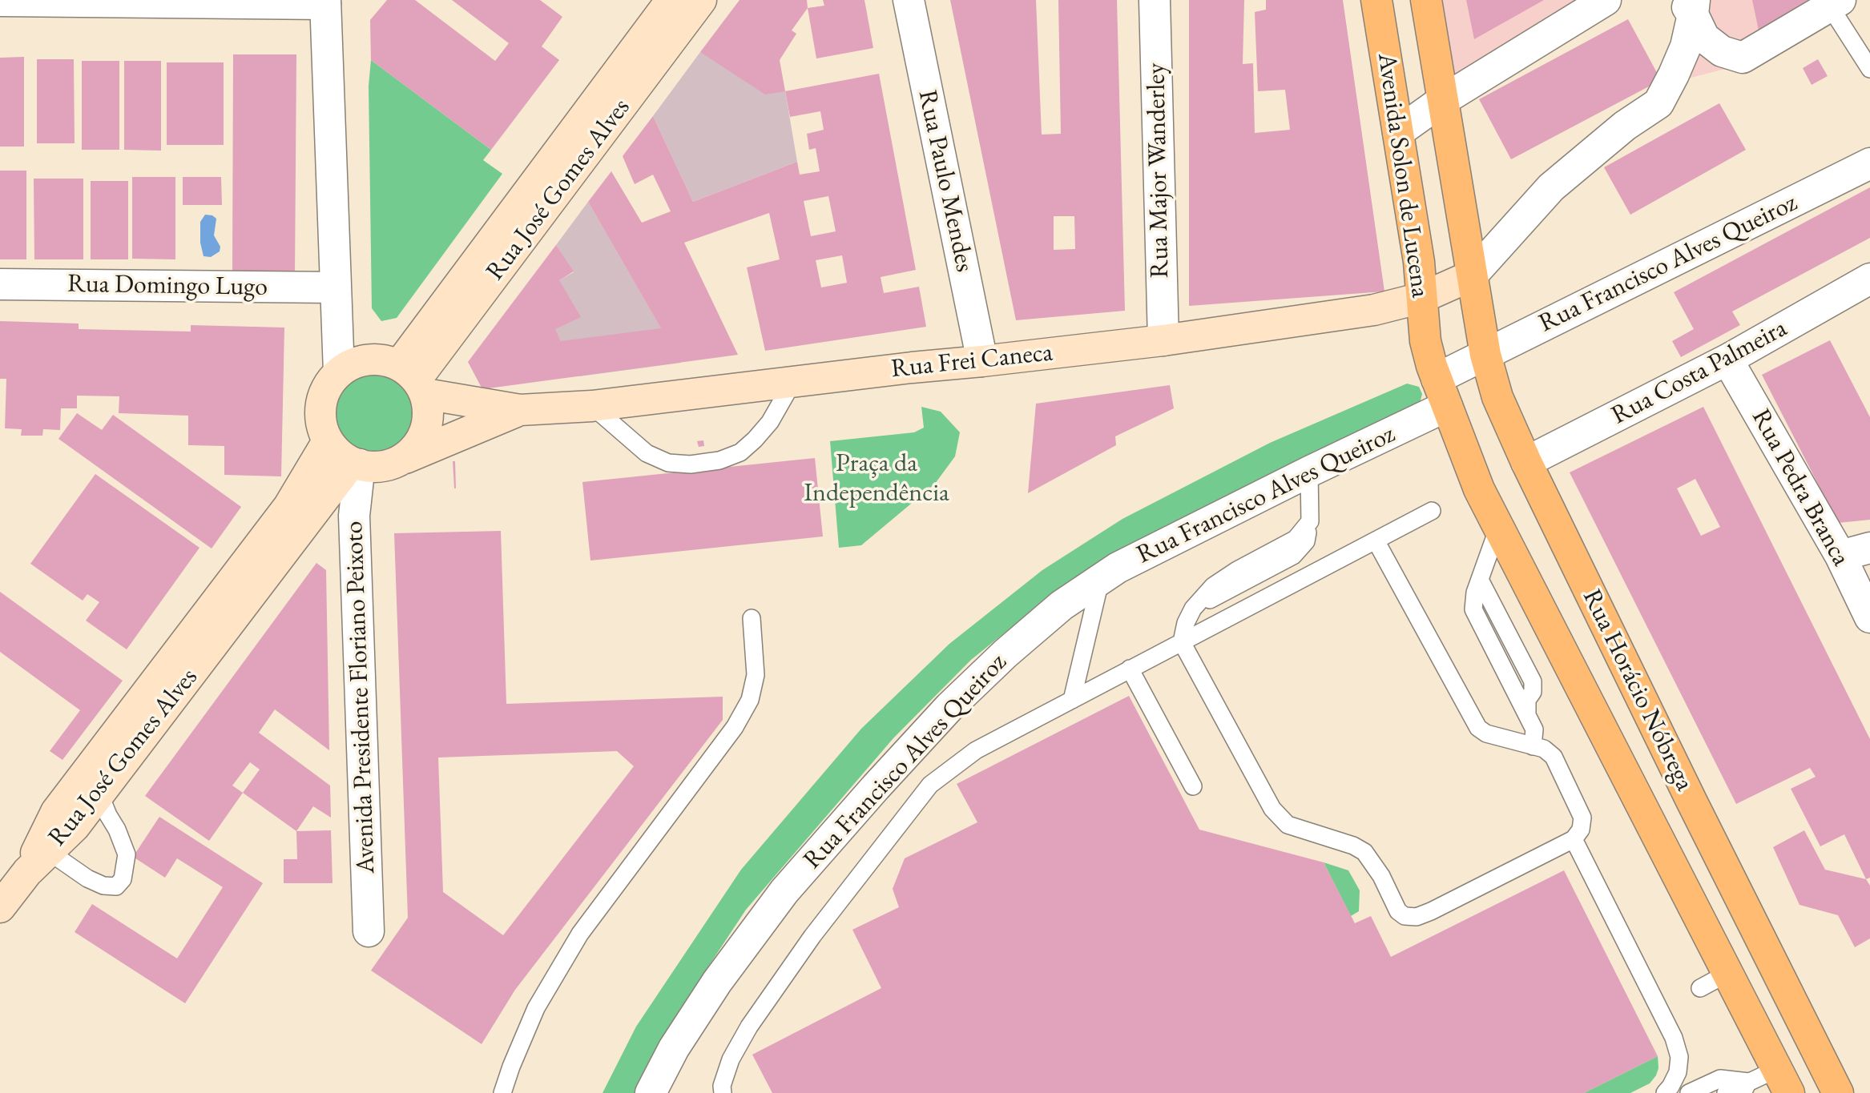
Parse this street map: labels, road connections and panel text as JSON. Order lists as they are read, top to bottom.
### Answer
{
  "streets": {
    "main road": [
      "Avenida Solon de Lucena",
      "Rua José Gomes Alves",
      "Rua Frei Caneca",
      "Rua Horácio Nóbrega"
    ],
    "street": [
      "Rua Major Wanderley",
      "Rua Paulo Mendes",
      "Rua Francisco Alves Queiroz",
      "Rua Domingo Lugo",
      "Rua Costa Palmeira",
      "Rua Pedra Branca",
      "Avenida Presidente Floriano Peixoto"
    ]
  },
  "crossings": [
    ["Rua Major Wanderley", "Rua Frei Caneca"],
    ["Avenida Solon de Lucena", "Rua Francisco Alves Queiroz"],
    ["Avenida Solon de Lucena", "Rua Frei Caneca"],
    ["Avenida Solon de Lucena", "Rua Horácio Nóbrega"],
    ["Rua Paulo Mendes", "Rua Frei Caneca"],
    ["Rua José Gomes Alves", "Rua Frei Caneca"],
    ["Rua José Gomes Alves", "Avenida Presidente Floriano Peixoto"],
    ["Rua Francisco Alves Queiroz", "Rua Horácio Nóbrega"],
    ["Rua Frei Caneca", "Rua Horácio Nóbrega"],
    ["Rua Frei Caneca", "Avenida Presidente Floriano Peixoto"],
    ["Rua Costa Palmeira", "Rua Pedra Branca"],
    ["Rua Costa Palmeira", "Rua Horácio Nóbrega"]
  ],
  "parks": ["Praça da Independência"]
}
